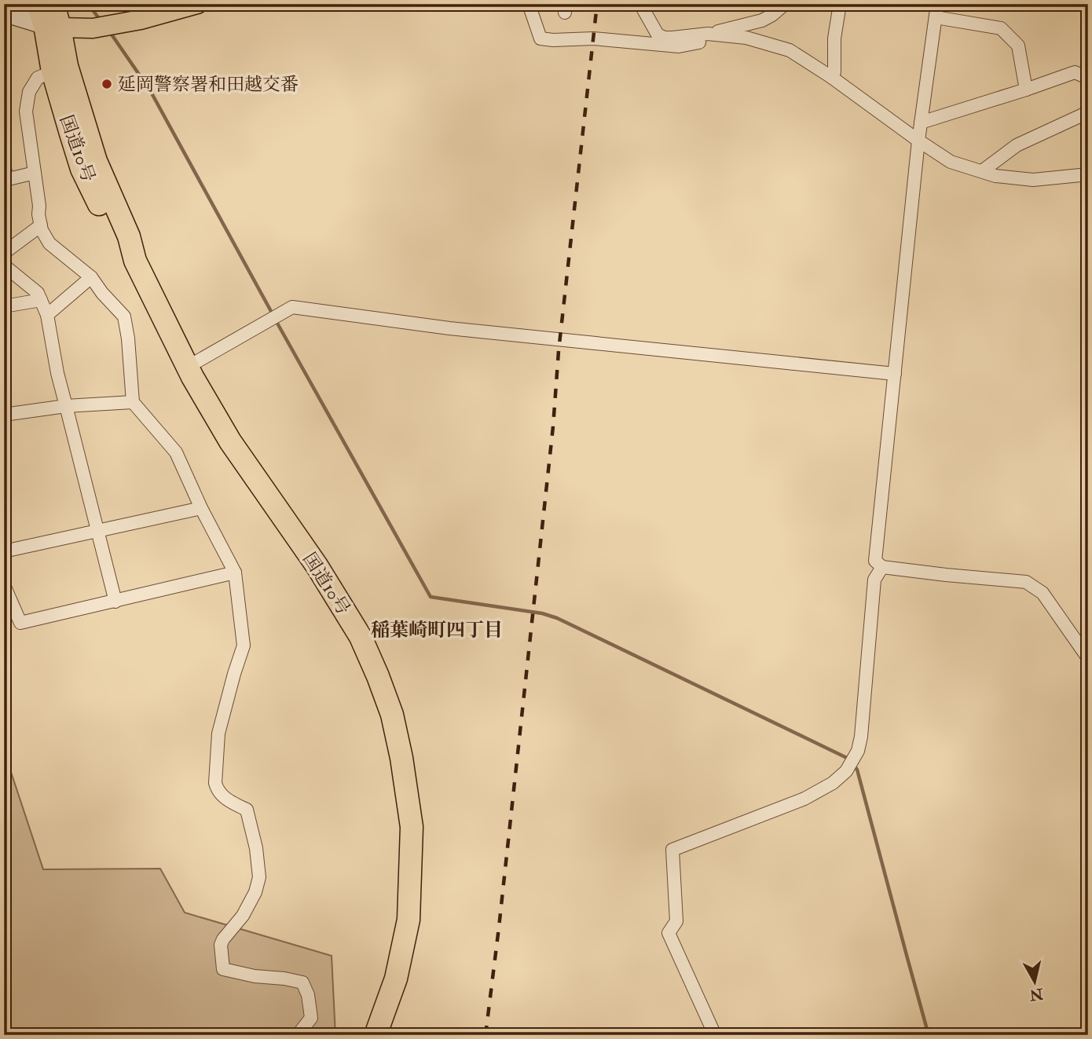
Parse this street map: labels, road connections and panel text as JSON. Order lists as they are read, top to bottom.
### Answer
{
  "streets": {
    "highway": ["国道10号"]
  },
  "districts": ["稲葉崎町四丁目"],
  "places": ["延岡警察署和田越交番"],
  "north": "bottom"
}
